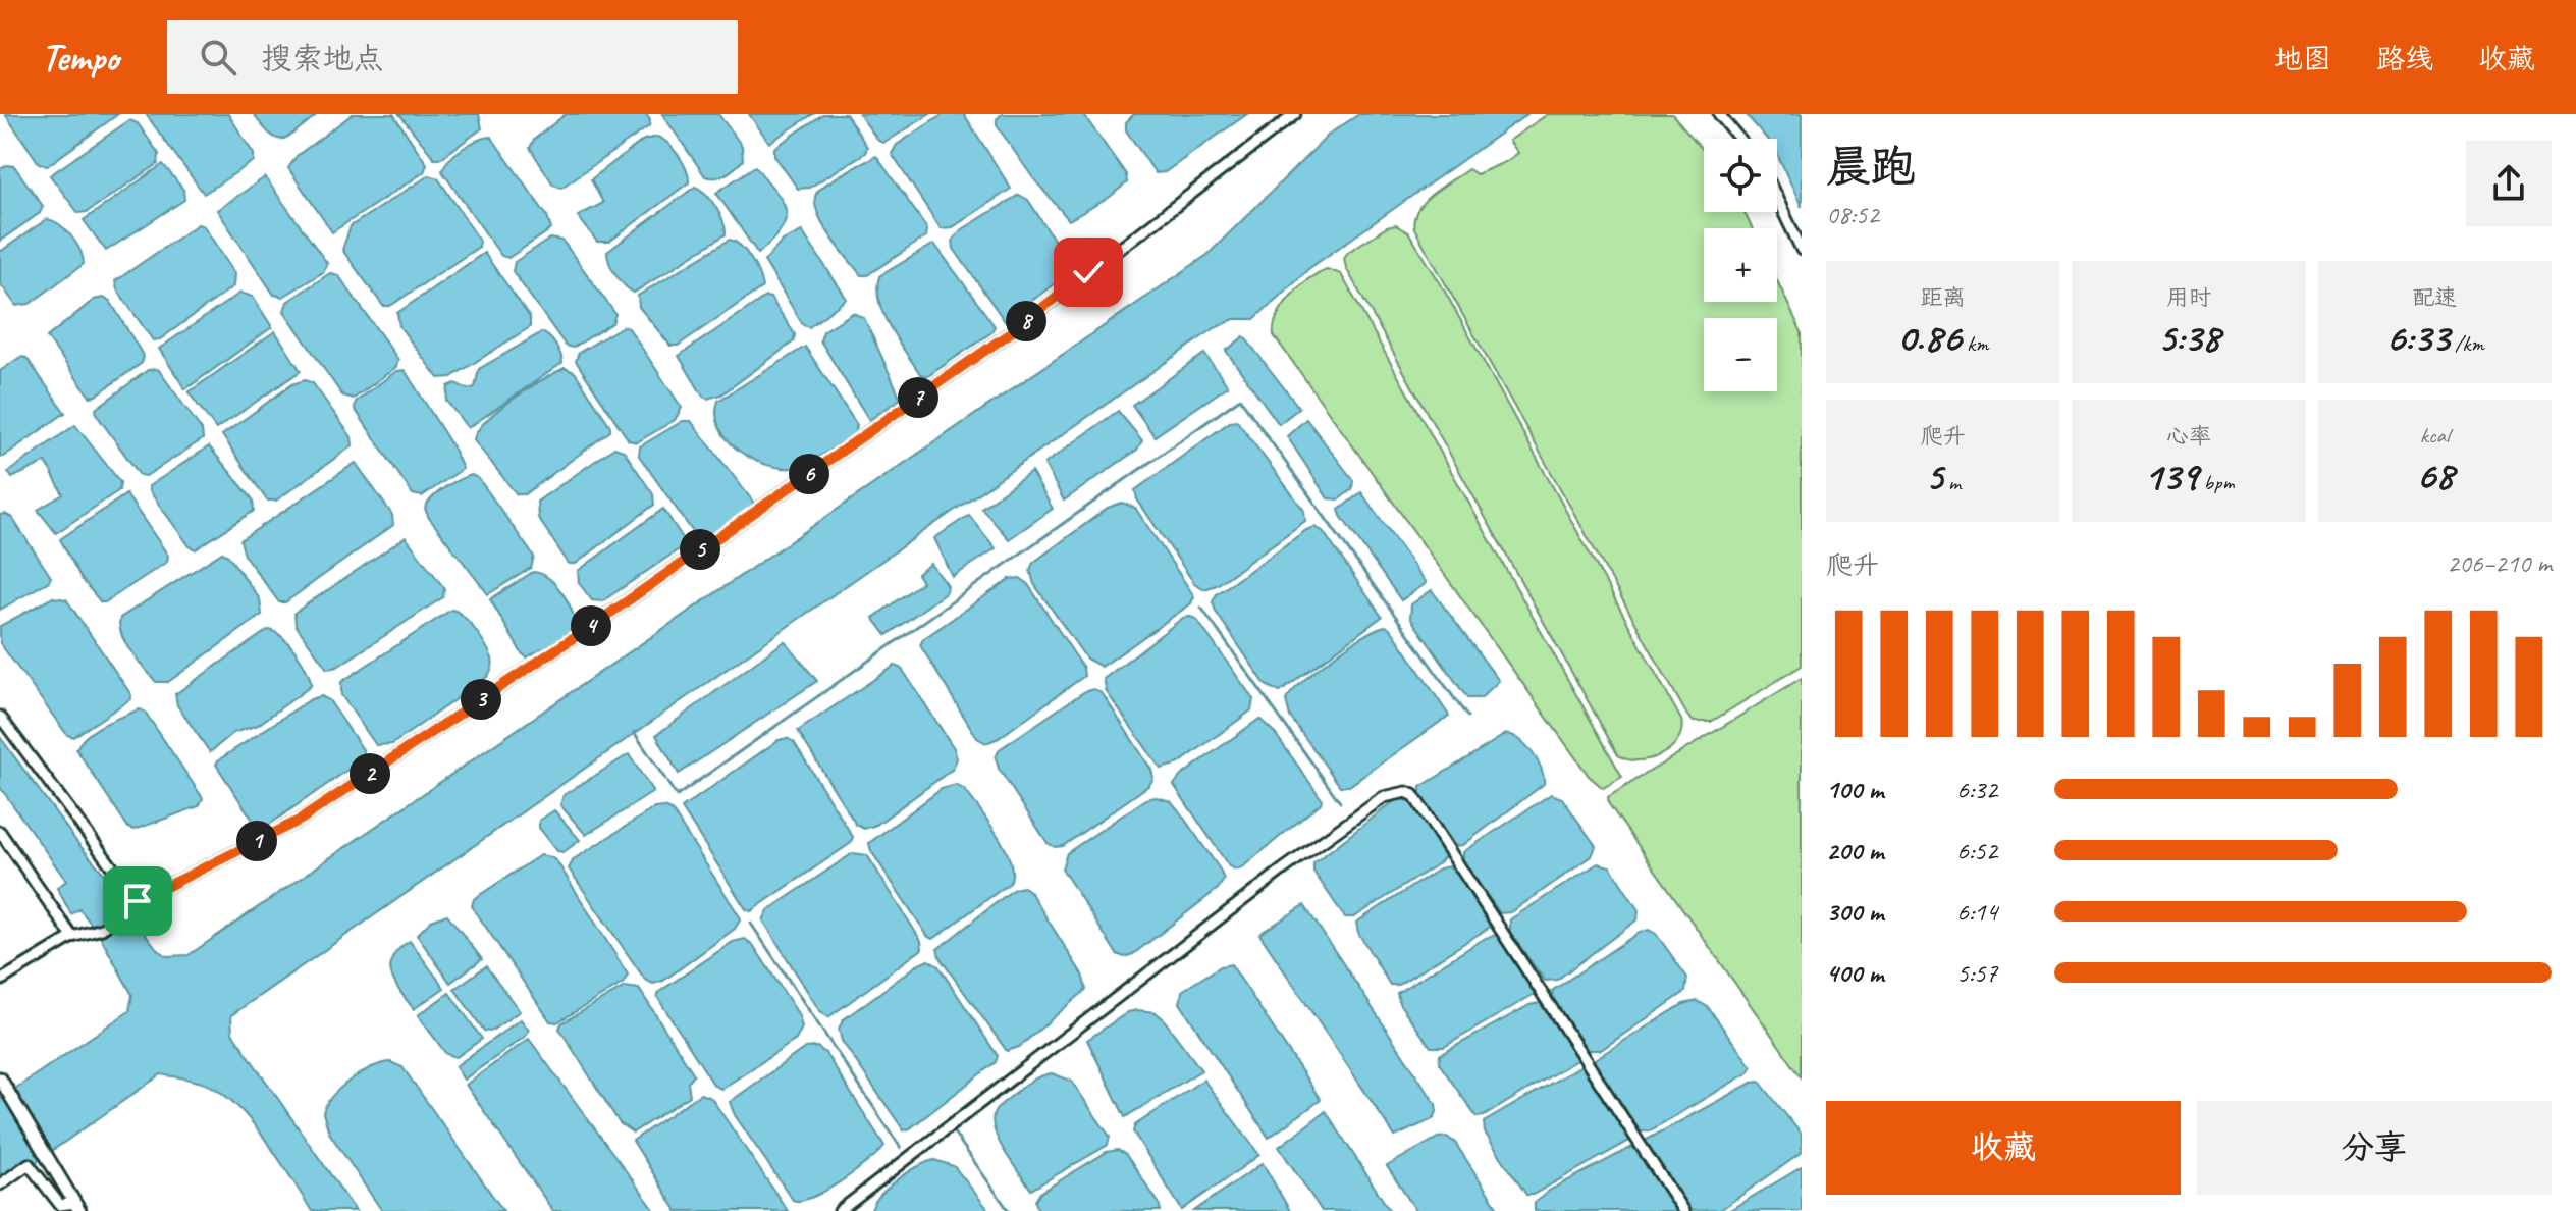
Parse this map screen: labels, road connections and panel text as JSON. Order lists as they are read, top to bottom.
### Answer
{
  "page": {
    "header": "Tempo",
    "search": "搜索地点",
    "nav": ["地图", "路线", "收藏"],
    "heading": ["晨跑", "08:52"],
    "map_buttons": ["+", "−"],
    "stats": [
      ["距离", "0.86 km"],
      ["用时", "5:38"],
      ["配速", "6:33 /km"],
      ["爬升", "5 m"],
      ["心率", "139 bpm"],
      ["kcal", "68"]
    ],
    "pins": [
      "8",
      "7",
      "6",
      "5",
      "4",
      "3",
      "2",
      "1"
    ],
    "chart": ["爬升", "206–210 m"],
    "list": [
      {
        "name": "100 m",
        "note": "6:32"
      },
      {
        "name": "200 m",
        "note": "6:52"
      },
      {
        "name": "300 m",
        "note": "6:14"
      },
      {
        "name": "400 m",
        "note": "5:57"
      }
    ],
    "buttons": ["收藏", "分享"]
  }
}
